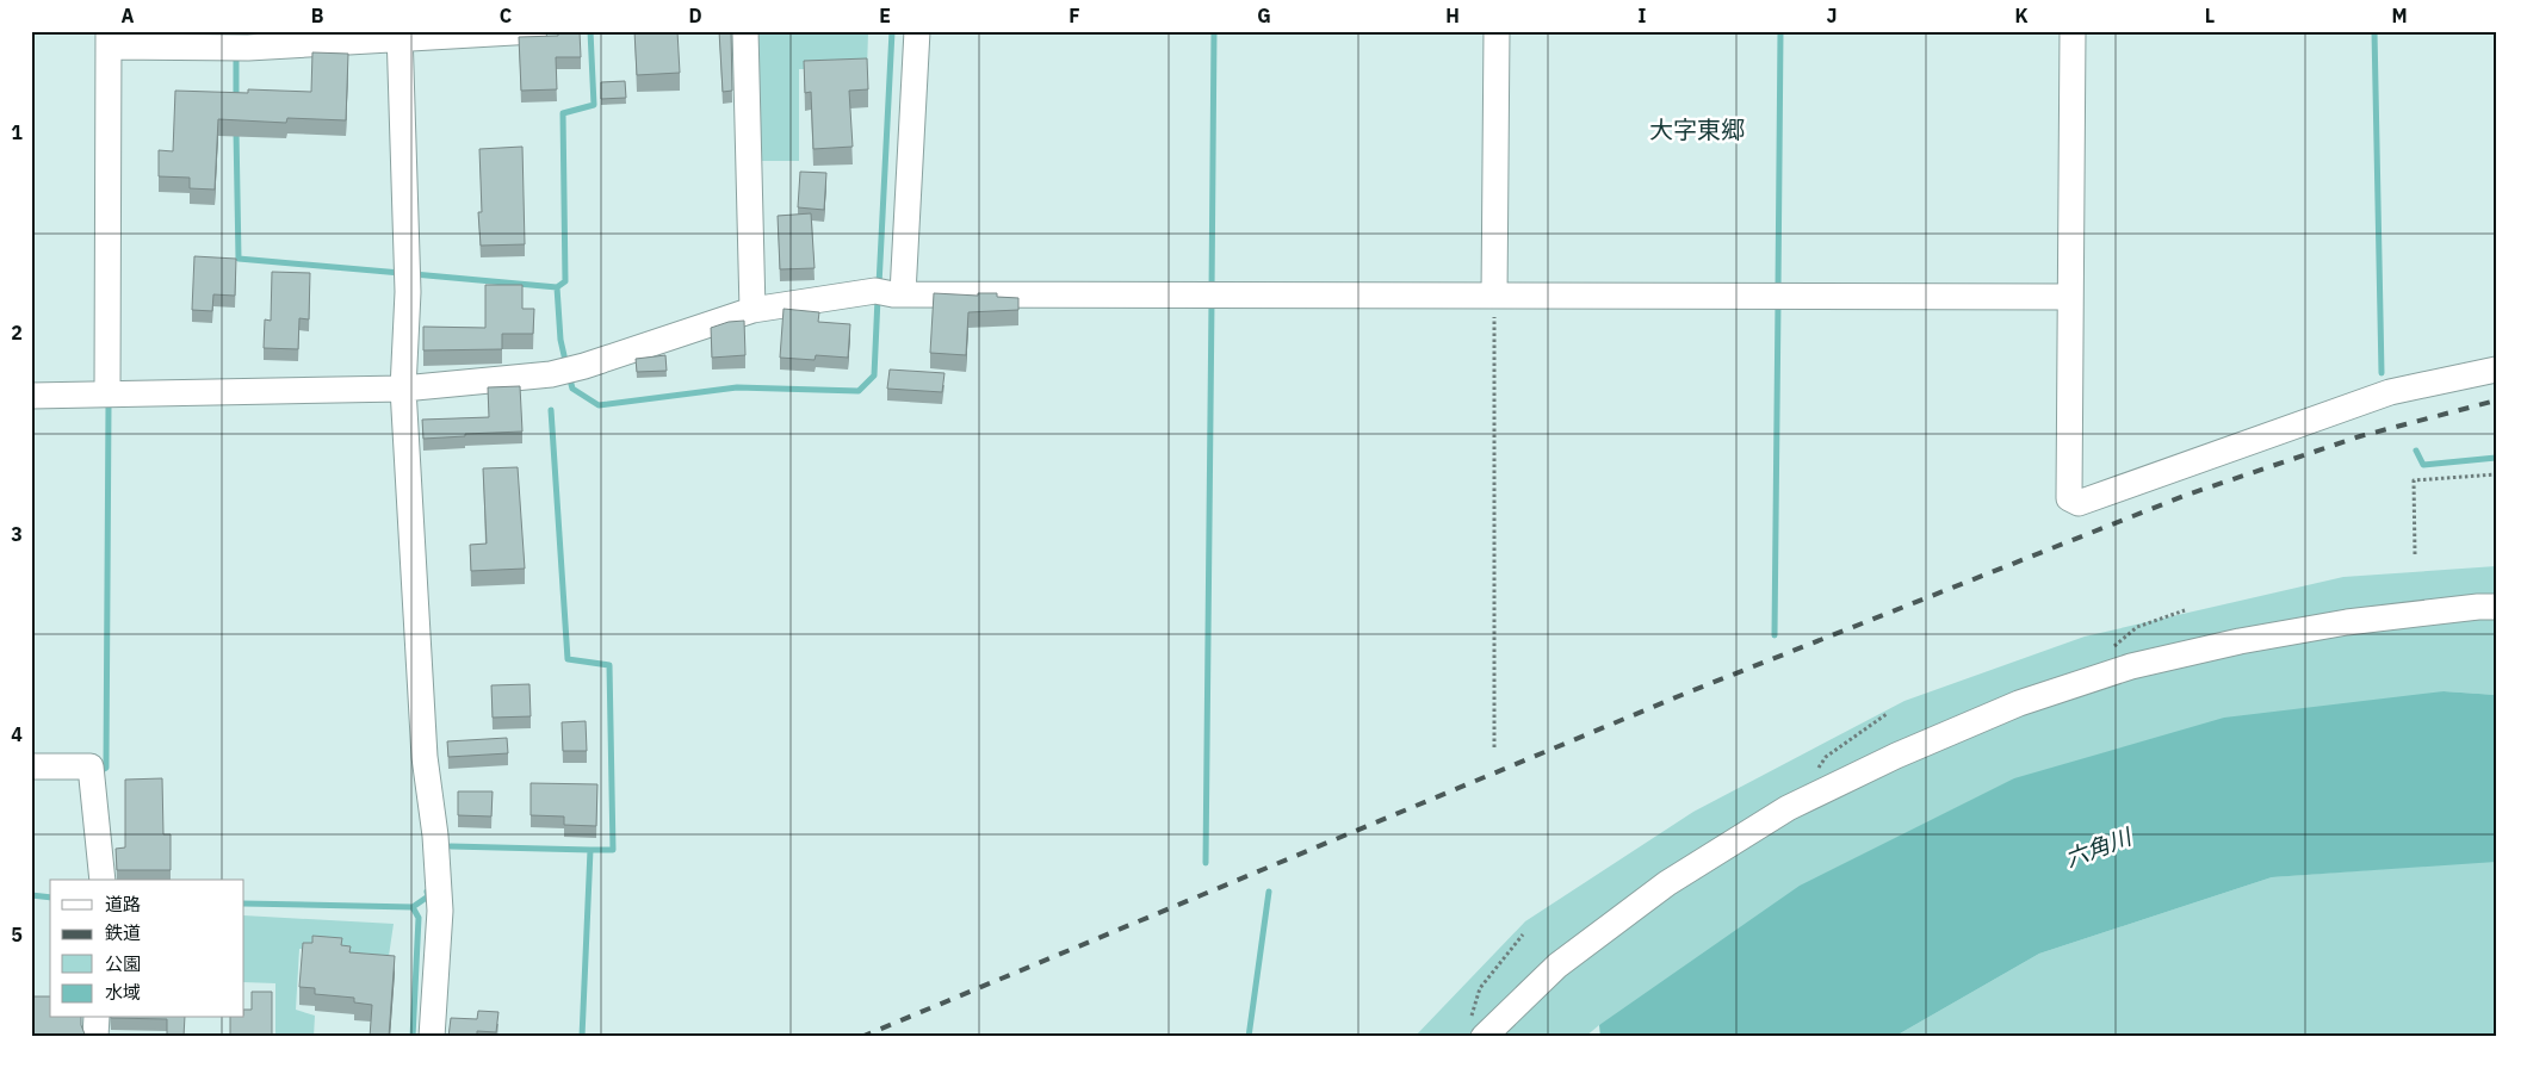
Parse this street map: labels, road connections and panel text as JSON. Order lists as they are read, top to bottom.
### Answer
{
  "districts": ["大字東郷"],
  "water": ["六角川"],
  "legend": [
    "道路",
    "鉄道",
    "公園",
    "水域"
  ],
  "grid": {
    "columns": [
      "A",
      "B",
      "C",
      "D",
      "E",
      "F",
      "G",
      "H",
      "I",
      "J",
      "K",
      "L",
      "M"
    ],
    "rows": [
      "1",
      "2",
      "3",
      "4",
      "5"
    ]
  }
}
